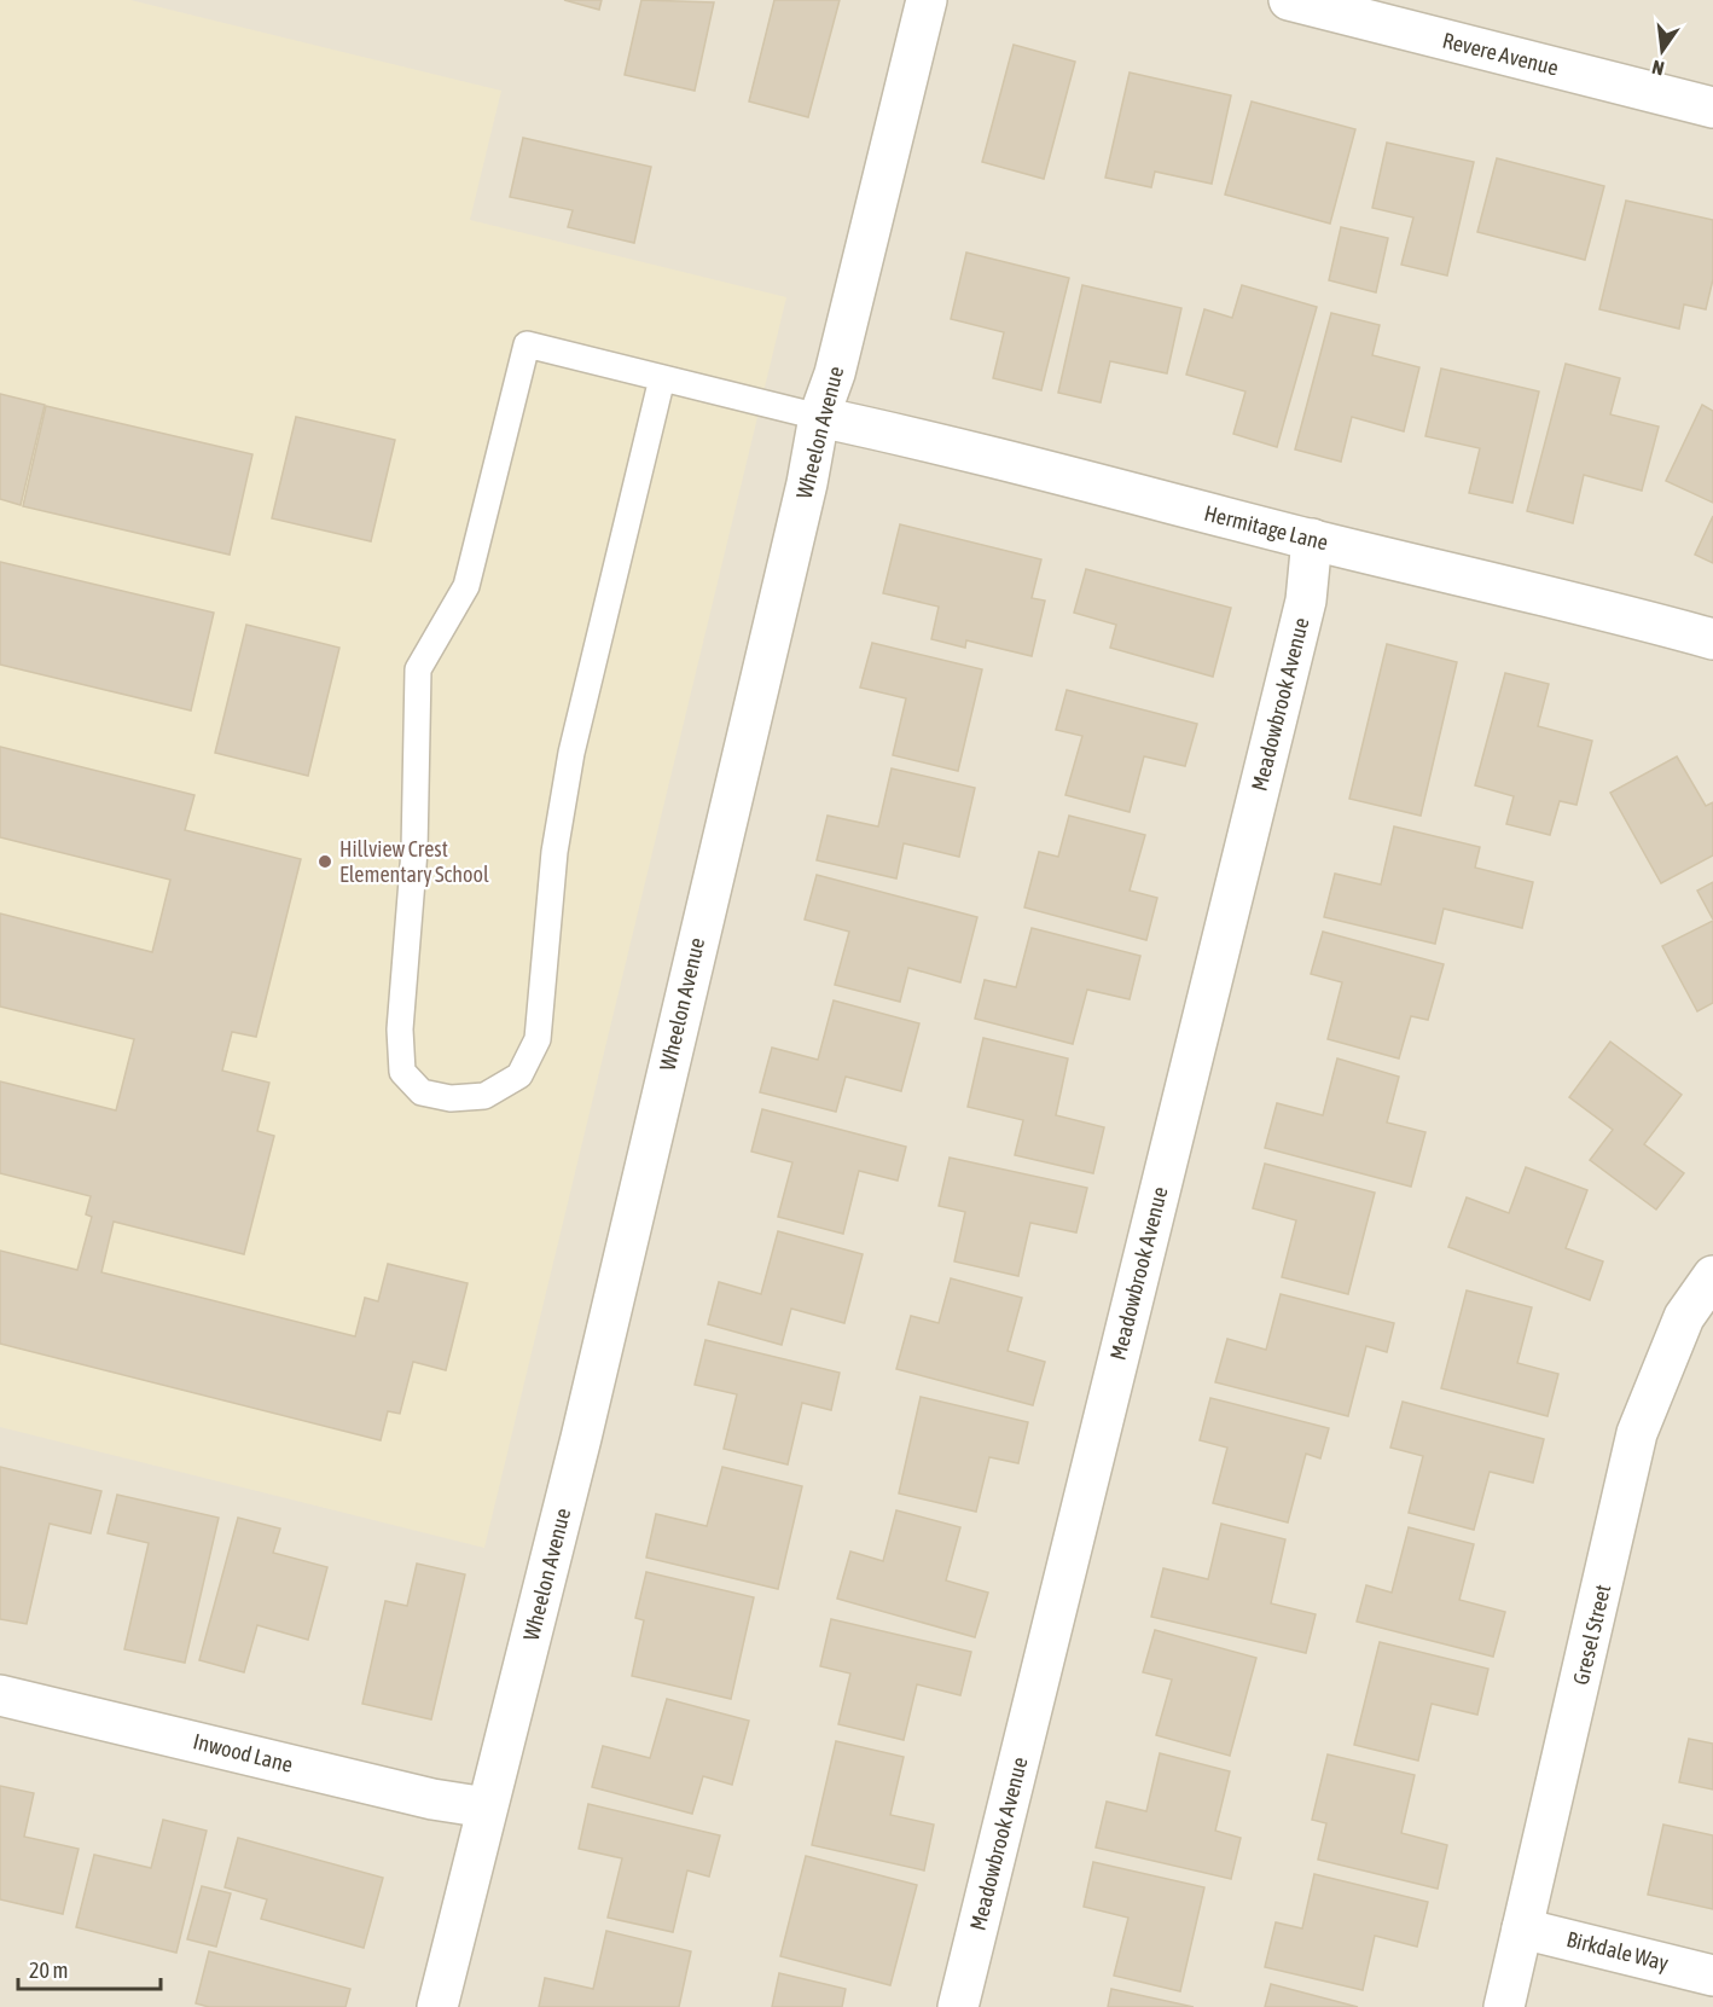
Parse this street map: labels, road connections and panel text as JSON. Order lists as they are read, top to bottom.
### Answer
{
  "streets": {
    "street": [
      "Revere Avenue",
      "Wheelon Avenue",
      "Hermitage Lane",
      "Meadowbrook Avenue",
      "Gresel Street",
      "Inwood Lane",
      "Birkdale Way"
    ]
  },
  "crossings": [
    ["Wheelon Avenue", "Hermitage Lane"],
    ["Wheelon Avenue", "Inwood Lane"],
    ["Hermitage Lane", "Meadowbrook Avenue"],
    ["Gresel Street", "Birkdale Way"]
  ],
  "places": ["Hillview Crest Elementary School"],
  "scale_bar": "20 m",
  "north": "bottom"
}
